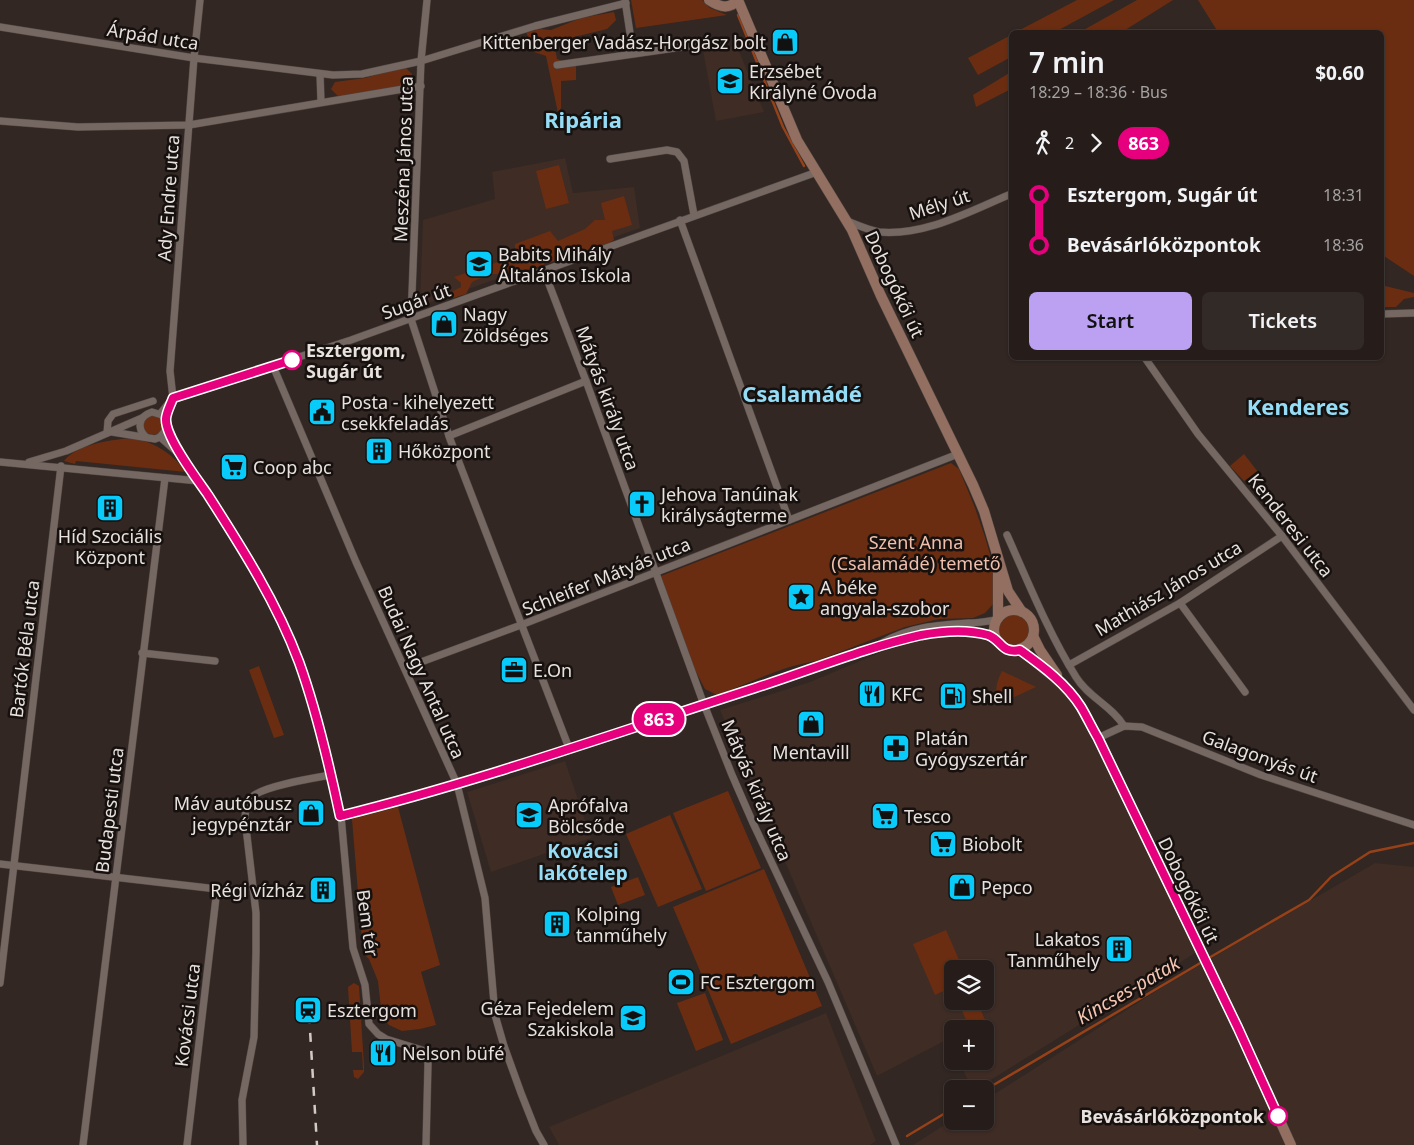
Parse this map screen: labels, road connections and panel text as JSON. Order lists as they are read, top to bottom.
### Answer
{
  "streets": {
    "main road": ["Dobogókői út"],
    "street": [
      "Árpád utca",
      "Meszéna János utca",
      "Ady Endre utca",
      "Mély út",
      "Sugár út",
      "Mátyás király utca",
      "Kenderesi utca",
      "Schleifer Mátyás utca",
      "Mathiász János utca",
      "Bartók Béla utca",
      "Budai Nagy Antal utca",
      "Galagonyás út",
      "Budapesti utca",
      "Bem tér",
      "Kovácsi utca"
    ]
  },
  "crossings": [
    ["Árpád utca", "Meszéna János utca"],
    ["Árpád utca", "Ady Endre utca"],
    ["Meszéna János utca", "Sugár út"],
    ["Ady Endre utca", "Sugár út"],
    ["Mély út", "Dobogókői út"],
    ["Dobogókői út", "Sugár út"],
    ["Dobogókői út", "Schleifer Mátyás utca"],
    ["Sugár út", "Mátyás király utca"],
    ["Sugár út", "Budai Nagy Antal utca"],
    ["Mátyás király utca", "Schleifer Mátyás utca"],
    ["Kenderesi utca", "Mathiász János utca"],
    ["Schleifer Mátyás utca", "Budai Nagy Antal utca"],
    ["Budapesti utca", "Kovácsi utca"]
  ],
  "districts": [
    "Ripária",
    "Csalamádé",
    "Kenderes",
    "Kovácsi lakótelep"
  ],
  "water": ["Kincses-patak"],
  "parks": ["Szent Anna (Csalamádé) temető"],
  "places": {
    "shop": [
      "Kittenberger Vadász-Horgász bolt",
      "Nagy Zöldséges",
      "Mentavill",
      "Máv autóbusz jegypénztár",
      "Pepco"
    ],
    "school or university": [
      "Erzsébet Királyné Óvoda",
      "Babits Mihály Általános Iskola",
      "Aprófalva Bölcsőde",
      "Géza Fejedelem Szakiskola"
    ],
    "other": ["Esztergom, Sugár út", "Bevásárlóközpontok"],
    "public building": ["Posta - kihelyezett csekkfeladás"],
    "building": [
      "Hőközpont",
      "Híd Szociális Központ",
      "Régi vízház",
      "Kolping tanműhely",
      "Lakatos Tanműhely"
    ],
    "supermarket": ["Coop abc", "Tesco", "Biobolt"],
    "church": ["Jehova Tanúinak királyságterme"],
    "place": ["A béke angyala-szobor"],
    "office": ["E.On"],
    "restaurant": ["KFC", "Nelson büfé"],
    "fuel station": ["Shell"],
    "pharmacy": ["Platán Gyógyszertár"],
    "sports": ["FC Esztergom"],
    "station": ["Esztergom"]
  },
  "lines": ["bus line 863"],
  "page": {
    "on_map": "863",
    "heading": ["7 min", "18:29 – 18:36 · Bus", "$0.60"],
    "legs": ["2", "863"],
    "list": [
      {
        "name": "Esztergom, Sugár út",
        "value": "18:31"
      },
      {
        "name": "Bevásárlóközpontok",
        "value": "18:36"
      }
    ],
    "buttons": ["Start", "Tickets"],
    "map_buttons": ["+", "−"]
  }
}
